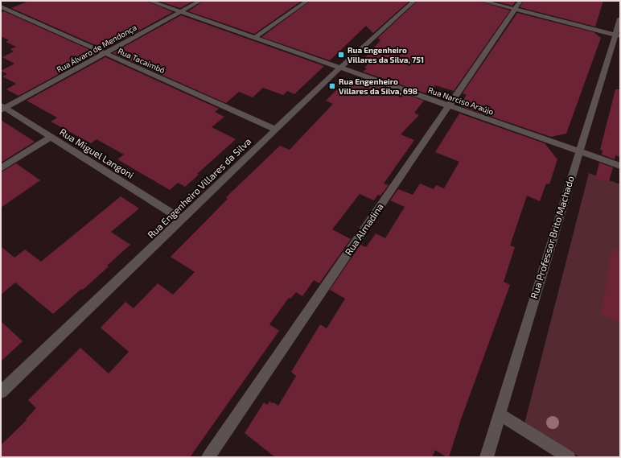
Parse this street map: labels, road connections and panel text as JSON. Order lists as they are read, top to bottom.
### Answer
{
  "streets": {
    "street": [
      "Rua Álvaro de Mendonça",
      "Rua Tacaimbó",
      "Rua Narciso Araújo",
      "Rua Miguel Langoni",
      "Rua Engenheiro Villares da Silva",
      "Rua Almadina",
      "Rua Professor Brito Machado"
    ]
  },
  "crossings": [
    ["Rua Álvaro de Mendonça", "Rua Tacaimbó"],
    ["Rua Álvaro de Mendonça", "Rua Narciso Araújo"],
    ["Rua Álvaro de Mendonça", "Rua Miguel Langoni"],
    ["Rua Tacaimbó", "Rua Engenheiro Villares da Silva"],
    ["Rua Narciso Araújo", "Rua Engenheiro Villares da Silva"],
    ["Rua Narciso Araújo", "Rua Almadina"],
    ["Rua Narciso Araújo", "Rua Professor Brito Machado"],
    ["Rua Miguel Langoni", "Rua Engenheiro Villares da Silva"]
  ],
  "places": {
    "transit": ["Rua Engenheiro Villares da Silva, 751", "Rua Engenheiro Villares da Silva, 698"]
  }
}
